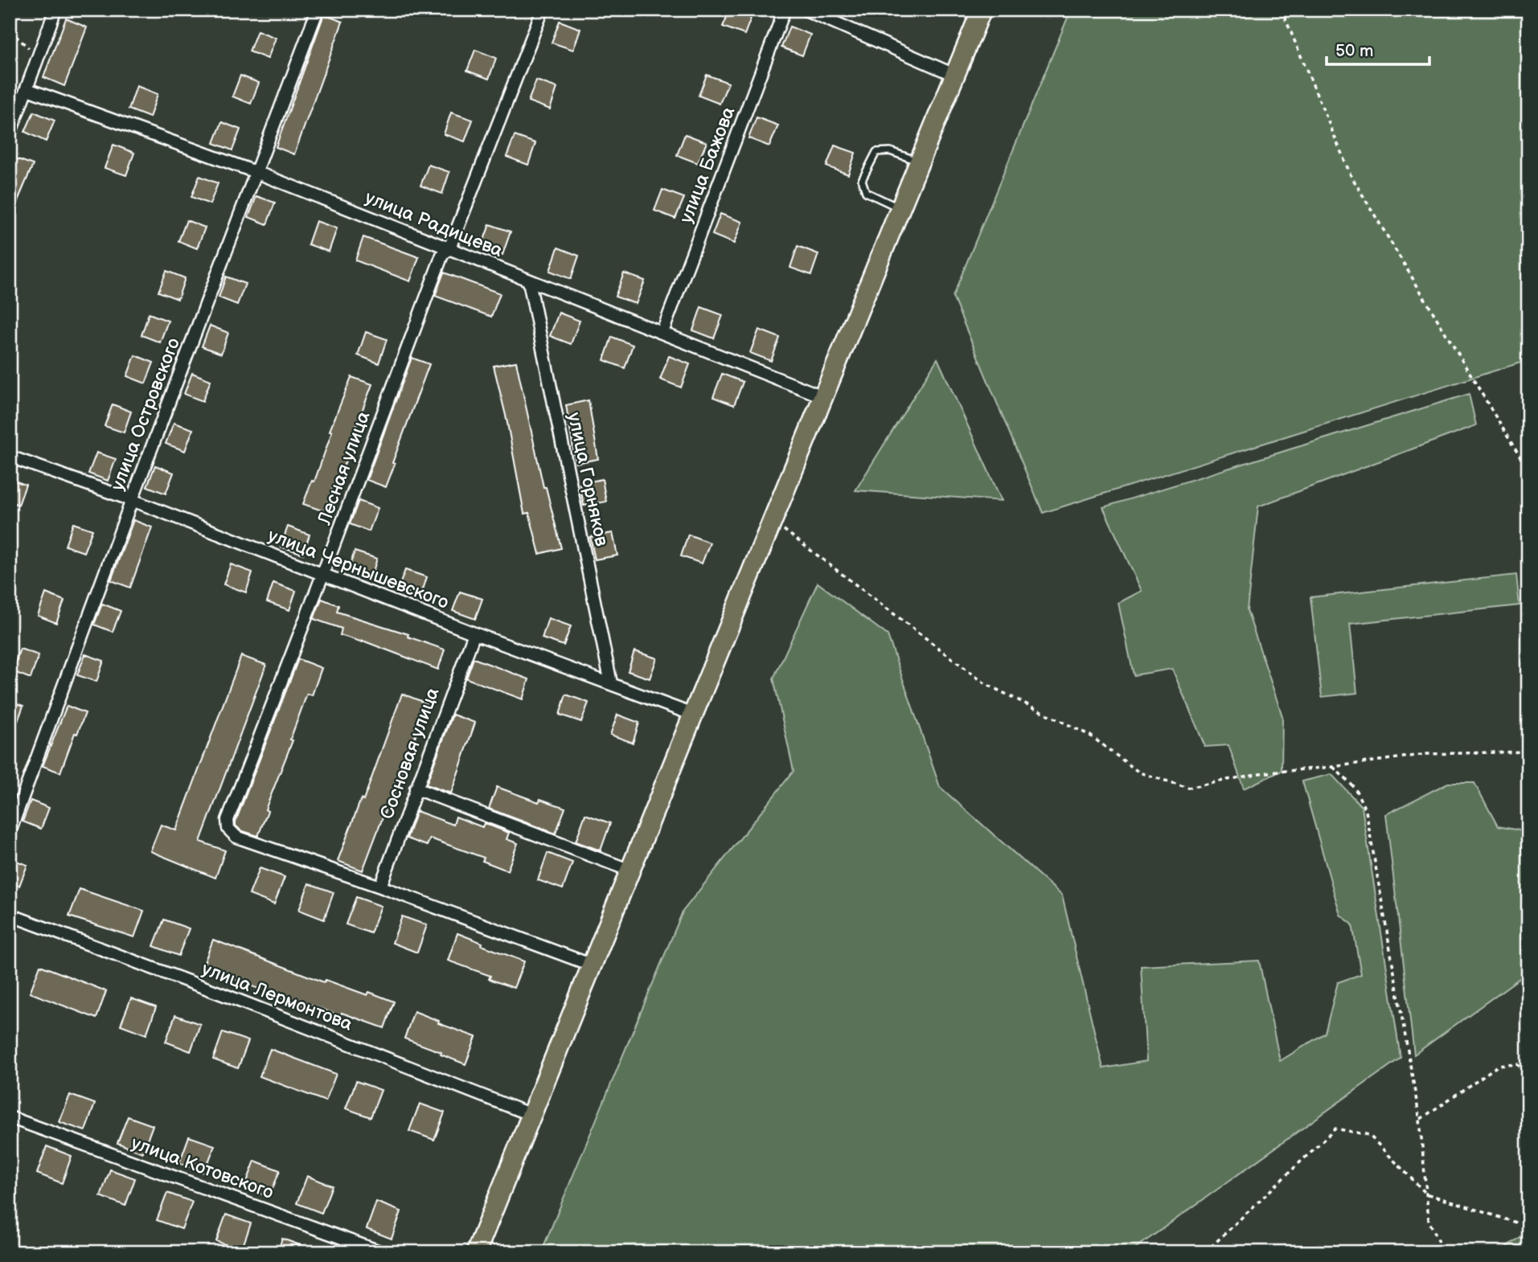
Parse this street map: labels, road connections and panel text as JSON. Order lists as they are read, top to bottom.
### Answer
{
  "streets": {
    "street": [
      "улица Бажова",
      "улица Радищева",
      "улица Островского",
      "Лесная улица",
      "улица Горняков",
      "улица Чернышевского",
      "Сосновая улица",
      "улица Лермонтова",
      "улица Котовского"
    ]
  },
  "crossings": [
    ["улица Бажова", "улица Радищева"],
    ["улица Радищева", "улица Островского"],
    ["улица Радищева", "Лесная улица"],
    ["улица Радищева", "улица Горняков"],
    ["улица Островского", "улица Чернышевского"],
    ["Лесная улица", "улица Чернышевского"],
    ["Лесная улица", "Сосновая улица"],
    ["улица Горняков", "улица Чернышевского"],
    ["улица Чернышевского", "Сосновая улица"]
  ],
  "scale_bar": "50 m"
}
